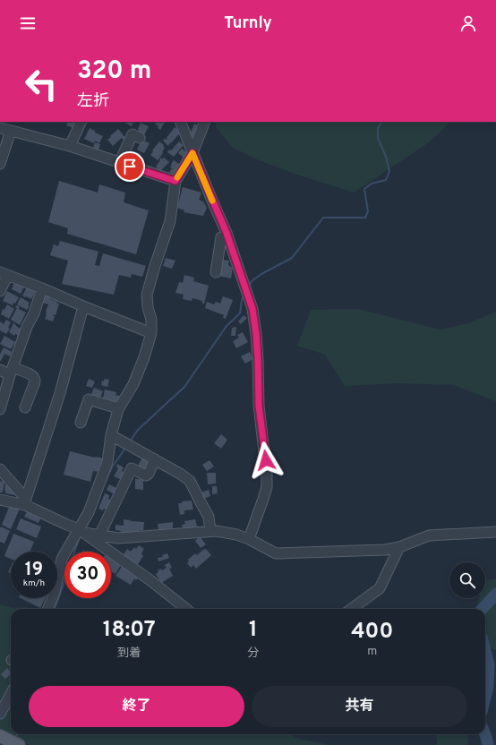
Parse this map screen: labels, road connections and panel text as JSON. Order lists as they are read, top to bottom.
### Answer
{
  "page": {
    "header": "Turnly",
    "turn": ["320 m", "左折"],
    "speed": "19 km/h",
    "limit": "30",
    "eta": [
      "18:07",
      "到着",
      "1",
      "分",
      "400",
      "m"
    ],
    "buttons": ["終了", "共有"]
  }
}
